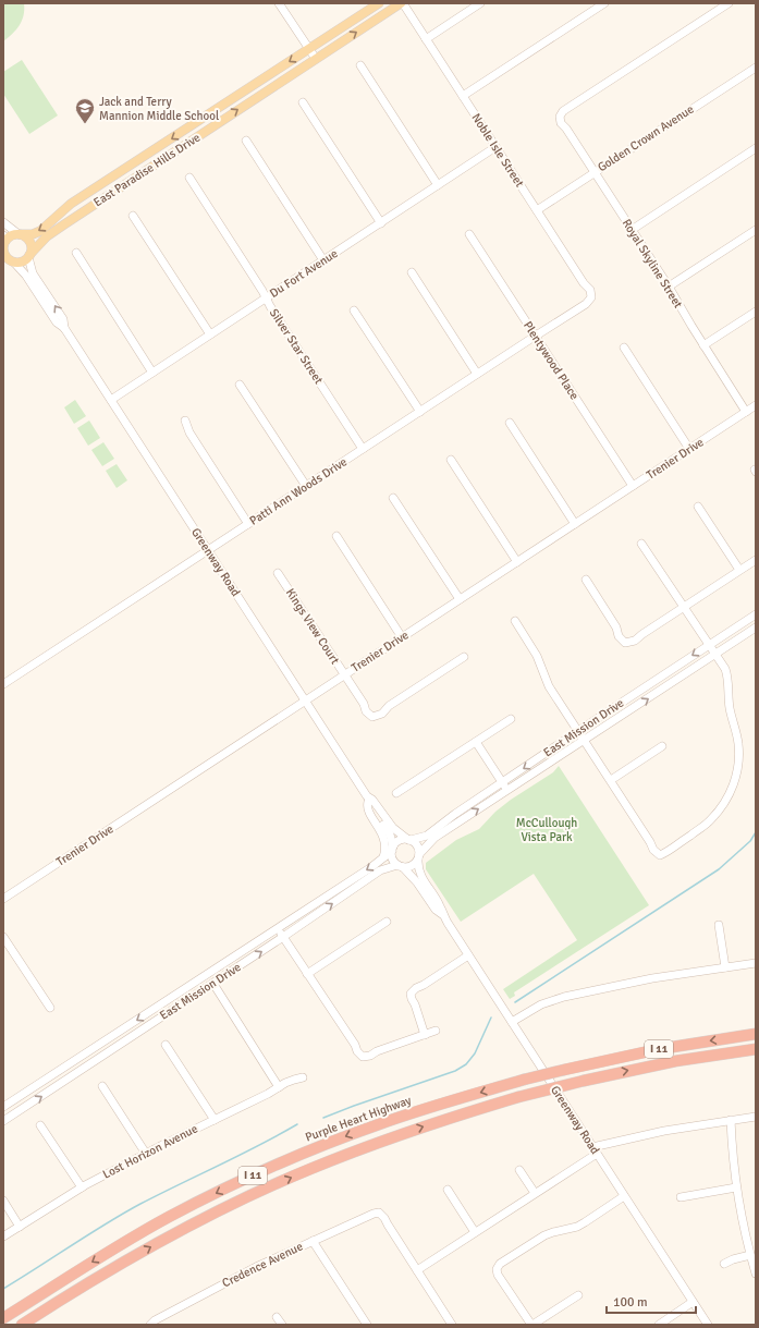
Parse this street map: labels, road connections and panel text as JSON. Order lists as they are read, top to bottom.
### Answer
{
  "streets": {
    "highway": ["I 11", "Purple Heart Highway"],
    "main road": ["East Paradise Hills Drive"],
    "street": [
      "Golden Crown Avenue",
      "Noble Isle Street",
      "Royal Skyline Street",
      "Du Fort Avenue",
      "Silver Star Street",
      "Plentywood Place",
      "Trenier Drive",
      "Patti Ann Woods Drive",
      "Greenway Road",
      "Kings View Court",
      "East Mission Drive",
      "Lost Horizon Avenue",
      "Credence Avenue"
    ]
  },
  "crossings": [
    ["Golden Crown Avenue", "Noble Isle Street"],
    ["Golden Crown Avenue", "Royal Skyline Street"],
    ["Noble Isle Street", "East Paradise Hills Drive"],
    ["Noble Isle Street", "Du Fort Avenue"],
    ["Noble Isle Street", "Patti Ann Woods Drive"],
    ["East Paradise Hills Drive", "Greenway Road"],
    ["Royal Skyline Street", "Trenier Drive"],
    ["Du Fort Avenue", "Silver Star Street"],
    ["Du Fort Avenue", "Greenway Road"],
    ["Silver Star Street", "Patti Ann Woods Drive"],
    ["Plentywood Place", "Trenier Drive"],
    ["Plentywood Place", "Patti Ann Woods Drive"],
    ["Trenier Drive", "Greenway Road"],
    ["Trenier Drive", "Kings View Court"],
    ["Patti Ann Woods Drive", "Greenway Road"],
    ["Greenway Road", "East Mission Drive"]
  ],
  "parks": ["McCullough Vista Park"],
  "places": {
    "school or university": ["Jack and Terry Mannion Middle School"]
  },
  "scale_bar": "100 m"
}
